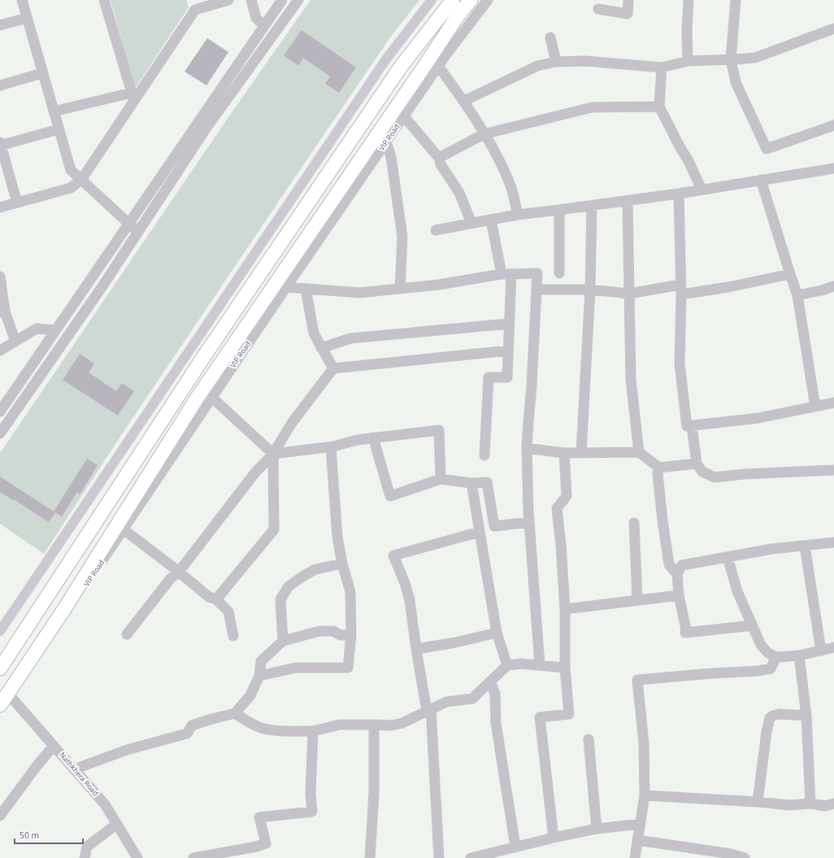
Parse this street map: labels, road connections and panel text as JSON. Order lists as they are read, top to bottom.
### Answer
{
  "streets": {
    "main road": ["VIP Road"],
    "street": ["Nathkhera Road"]
  },
  "crossings": [
    ["VIP Road", "Nathkhera Road"]
  ],
  "scale_bar": "50 m"
}
